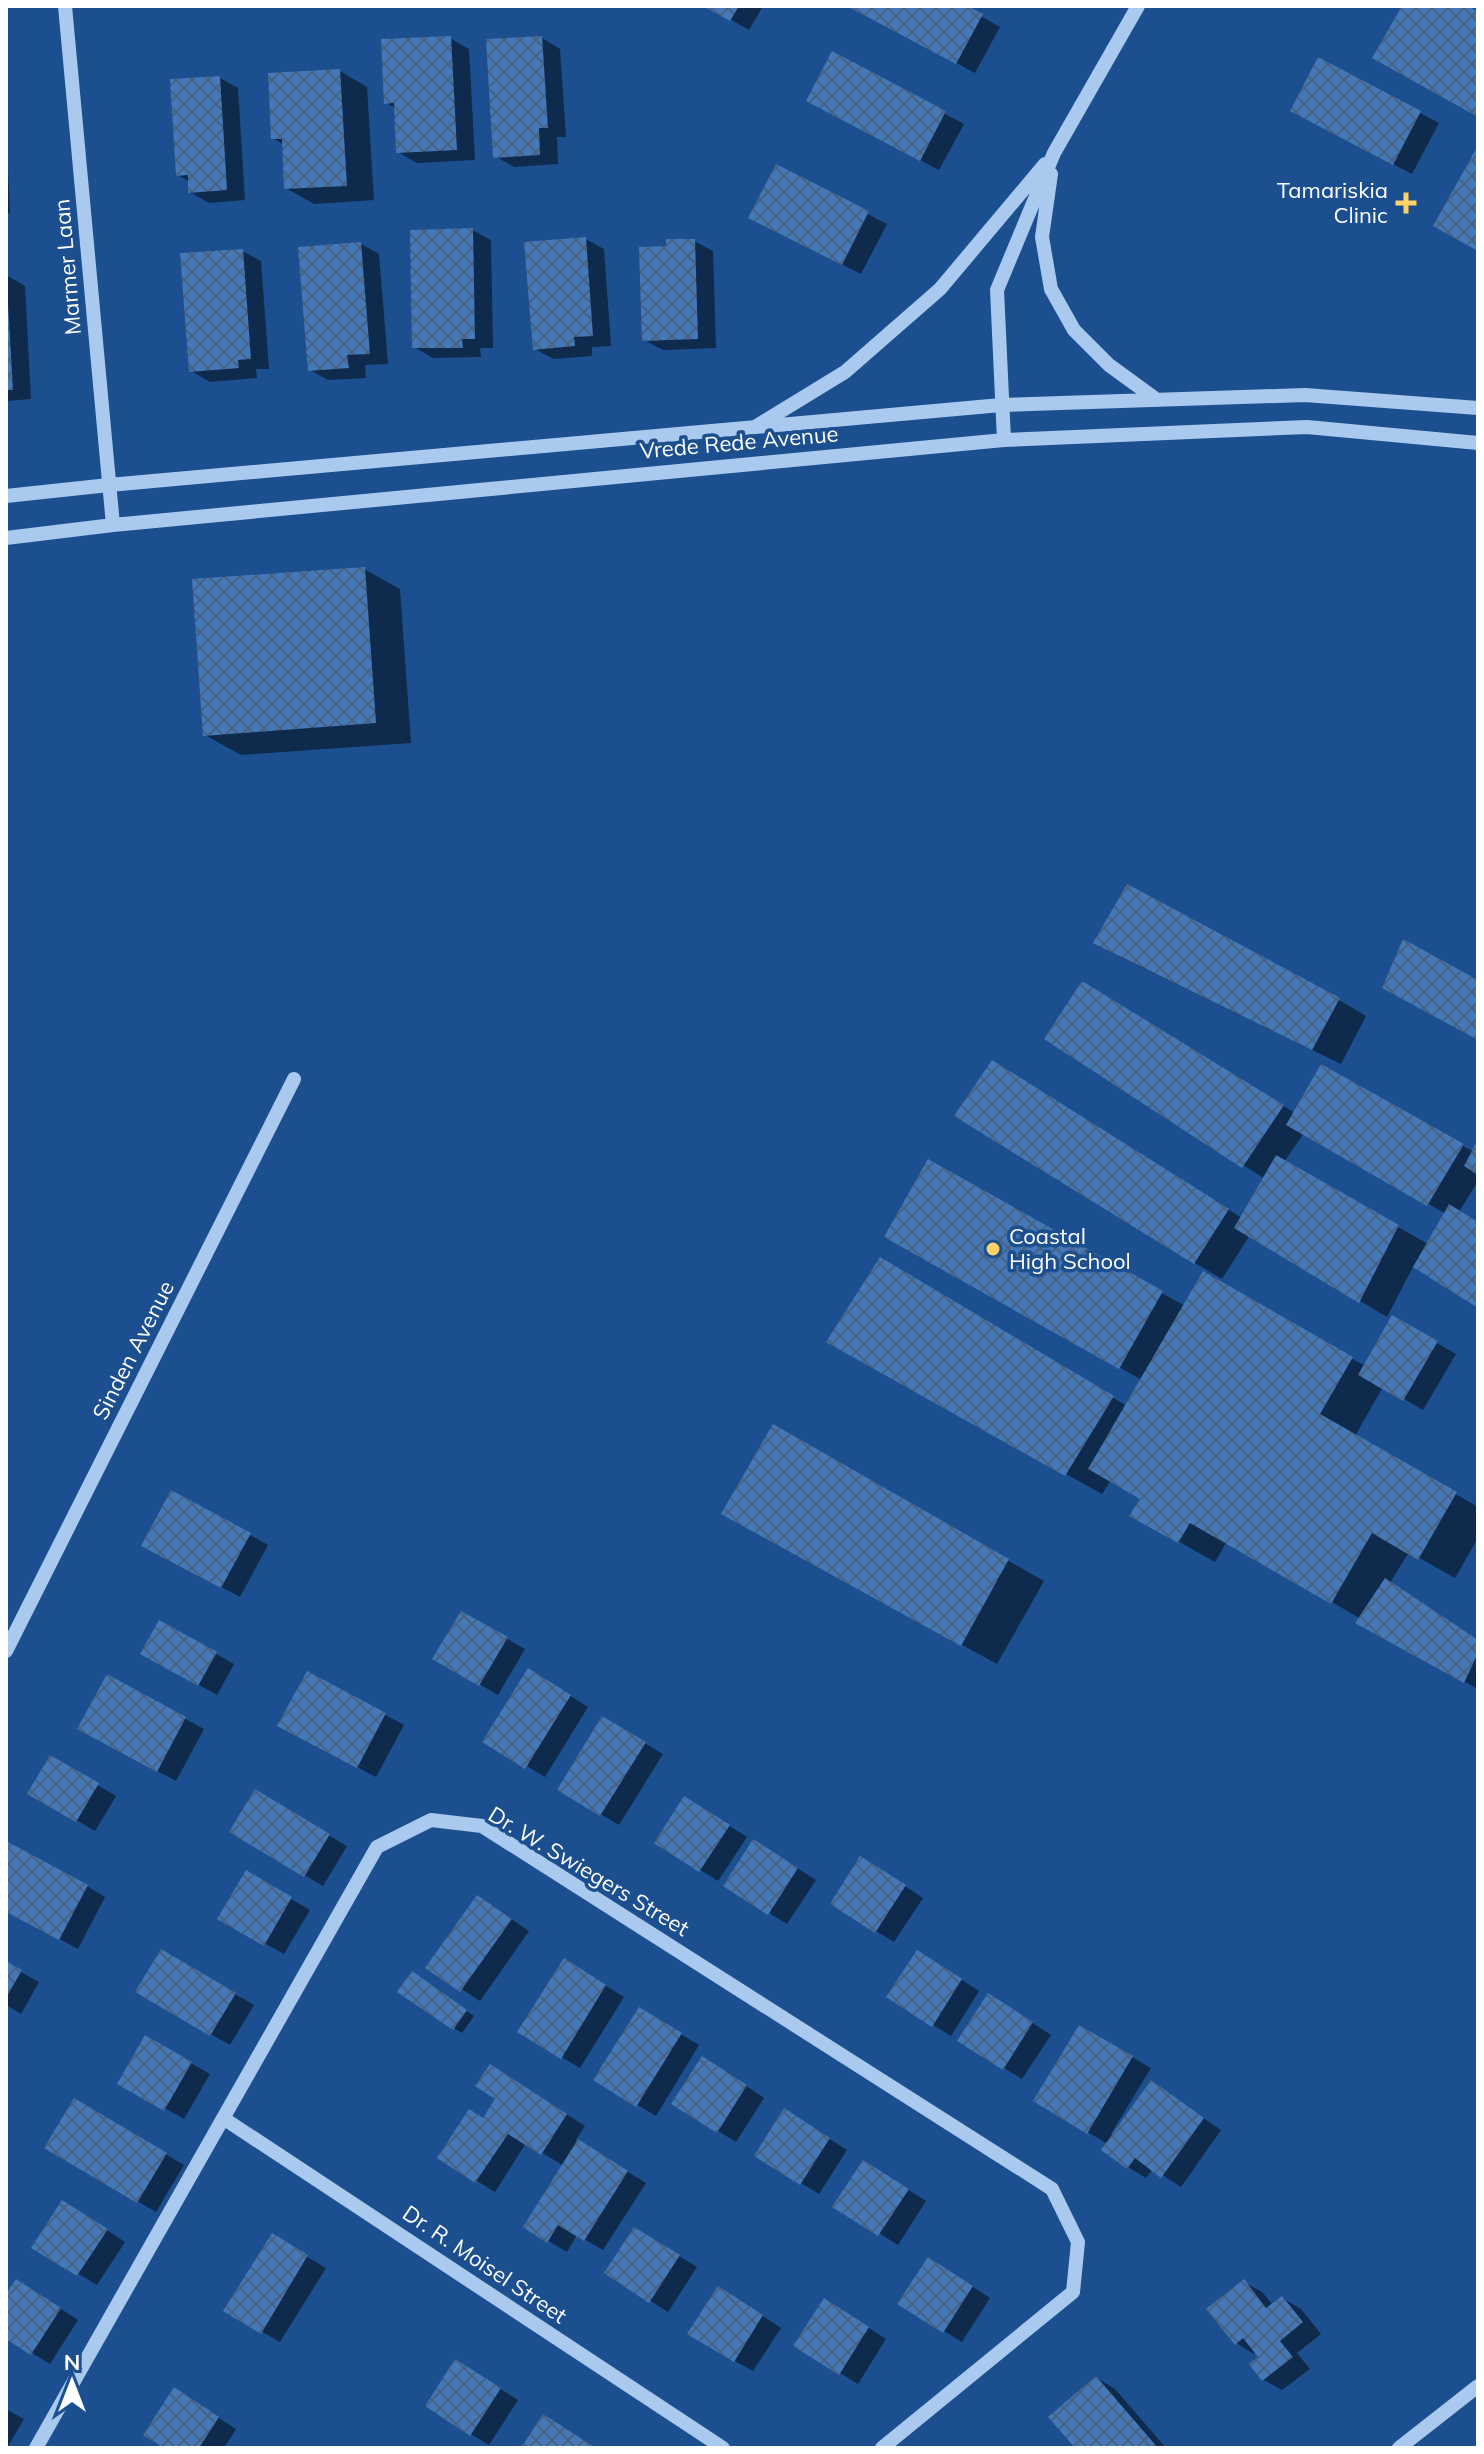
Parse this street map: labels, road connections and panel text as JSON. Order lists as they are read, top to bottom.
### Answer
{
  "streets": {
    "street": [
      "Marmer Laan",
      "Vrede Rede Avenue",
      "Sinden Avenue",
      "Dr. W. Swiegers Street",
      "Dr. R. Moisel Street"
    ]
  },
  "crossings": [
    ["Marmer Laan", "Vrede Rede Avenue"],
    ["Dr. W. Swiegers Street", "Dr. R. Moisel Street"]
  ],
  "places": {
    "health": ["Tamariskia Clinic"],
    "other": ["Coastal High School"]
  },
  "north": "top"
}
